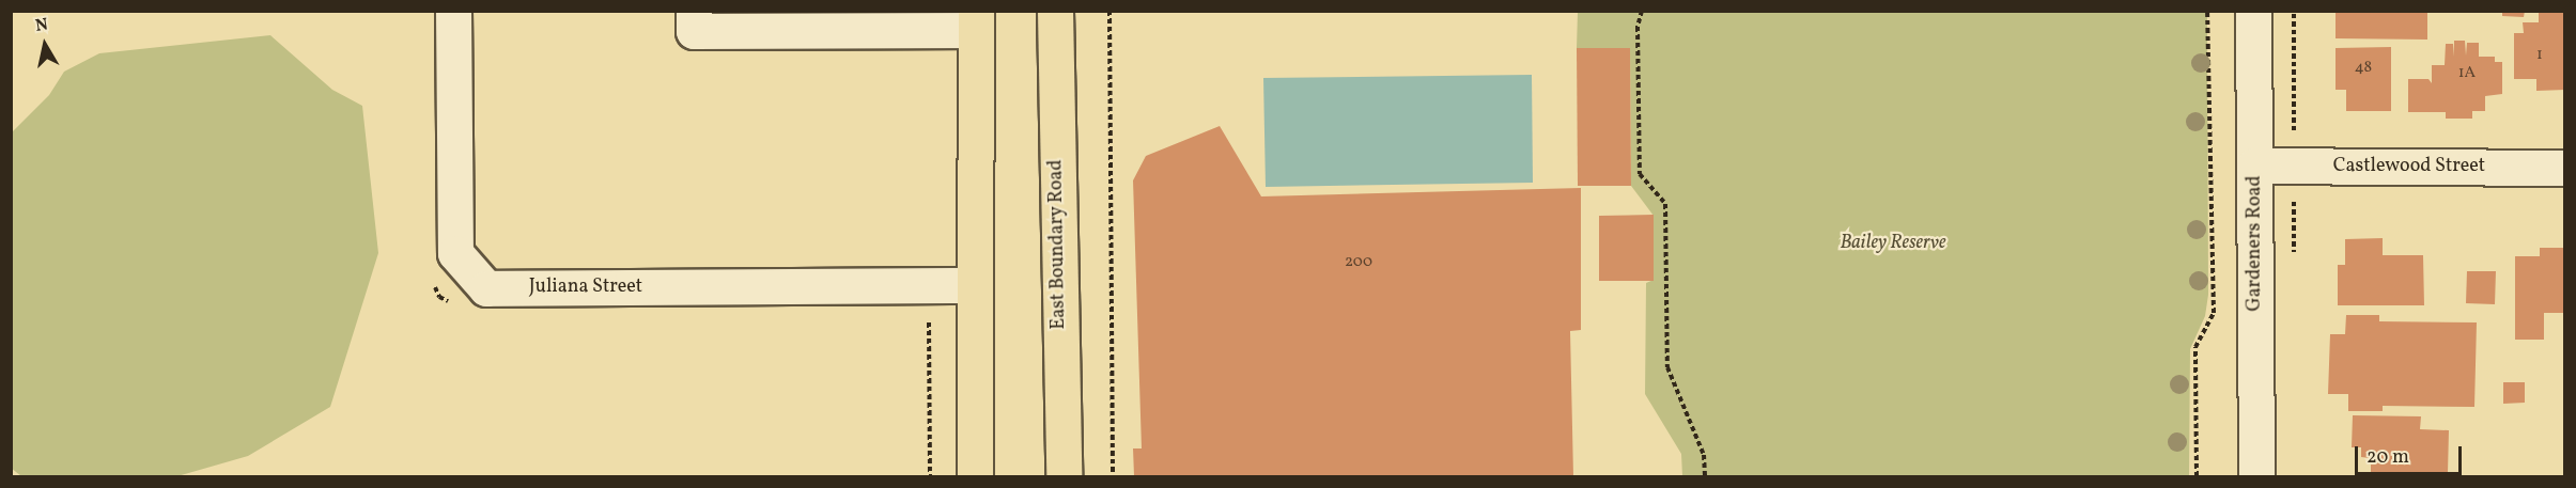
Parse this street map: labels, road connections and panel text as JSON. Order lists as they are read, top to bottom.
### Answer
{
  "streets": {
    "main road": ["East Boundary Road"],
    "street": ["Castlewood Street", "Gardeners Road", "Juliana Street"]
  },
  "crossings": [
    ["Castlewood Street", "Gardeners Road"]
  ],
  "parks": ["Bailey Reserve"],
  "house_numbers": [
    "1",
    "48",
    "1A",
    "200"
  ],
  "scale_bar": "20 m",
  "north": "top"
}
